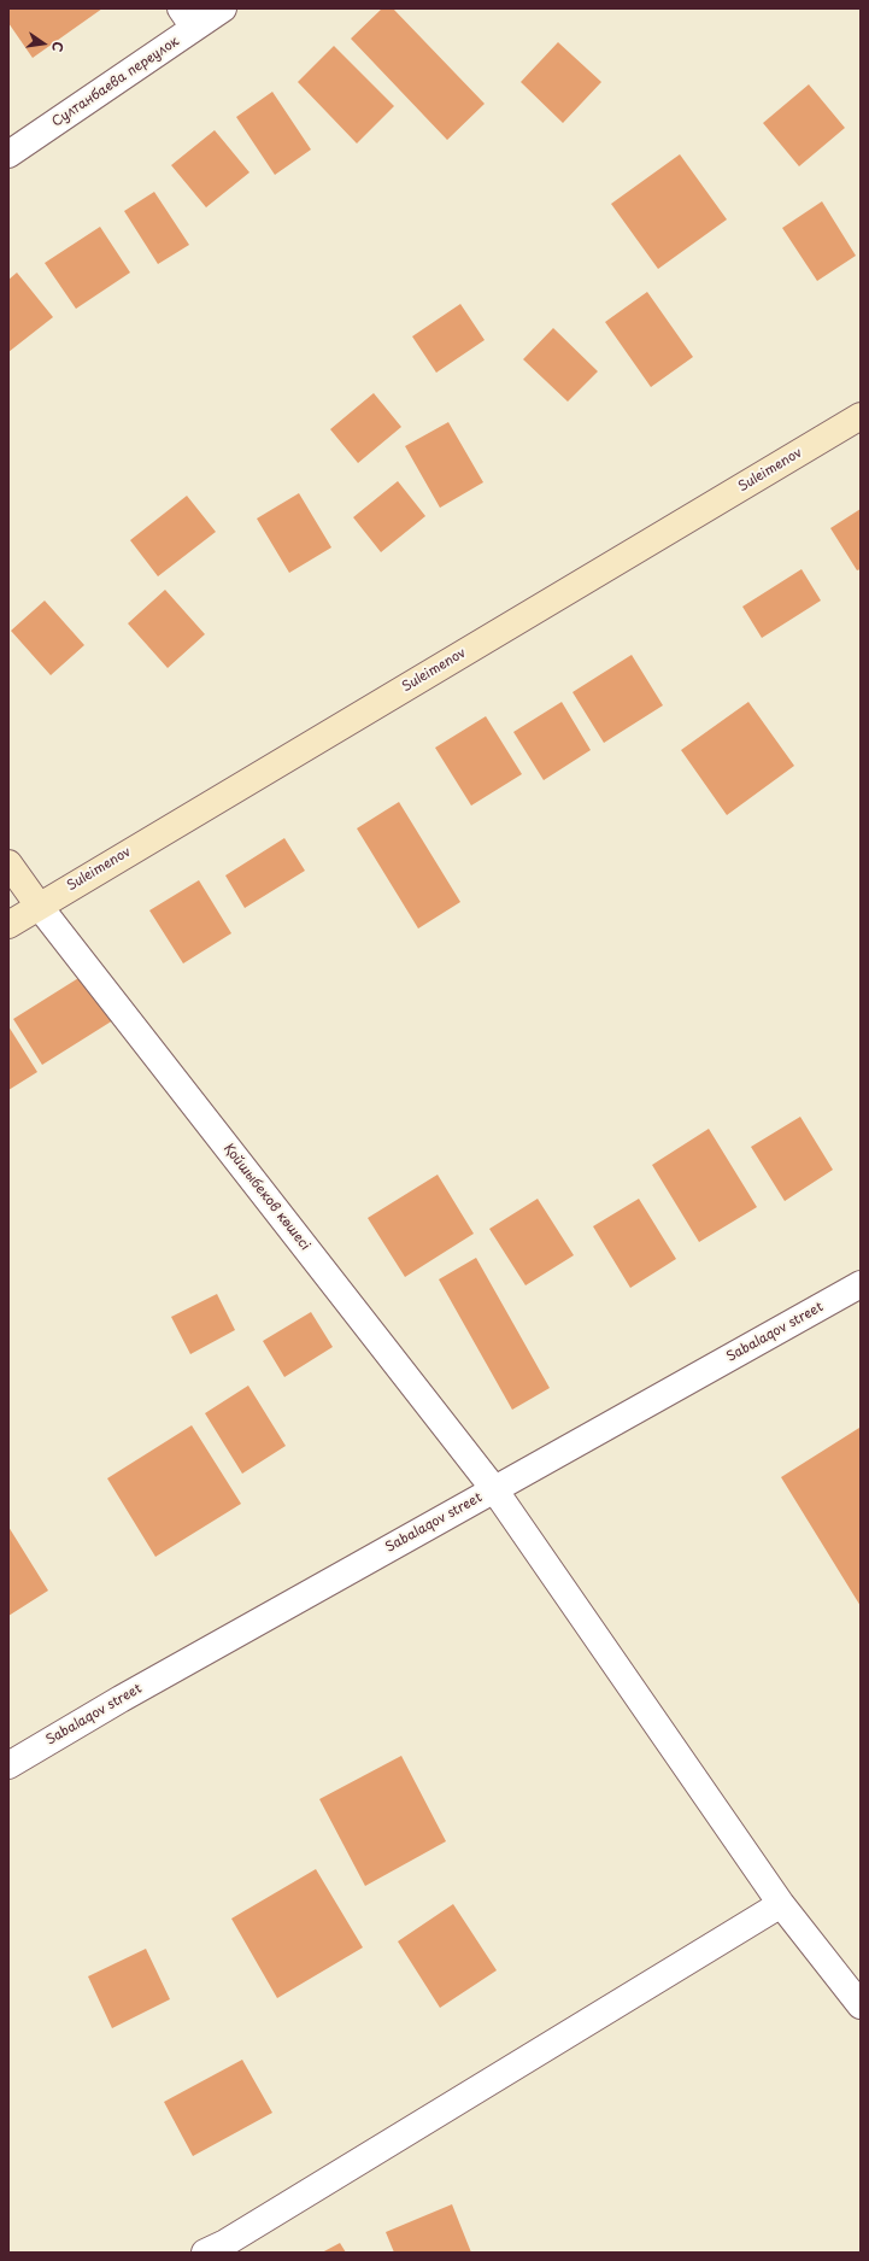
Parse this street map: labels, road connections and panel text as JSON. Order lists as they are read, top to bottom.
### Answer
{
  "streets": {
    "main road": ["Suleimenov"],
    "street": ["Султанбаева переулок", "Қойшыбеков көшесі", "Sabalaqov street"]
  },
  "crossings": [
    ["Suleimenov", "Қойшыбеков көшесі"],
    ["Қойшыбеков көшесі", "Sabalaqov street"]
  ],
  "north": "right"
}
